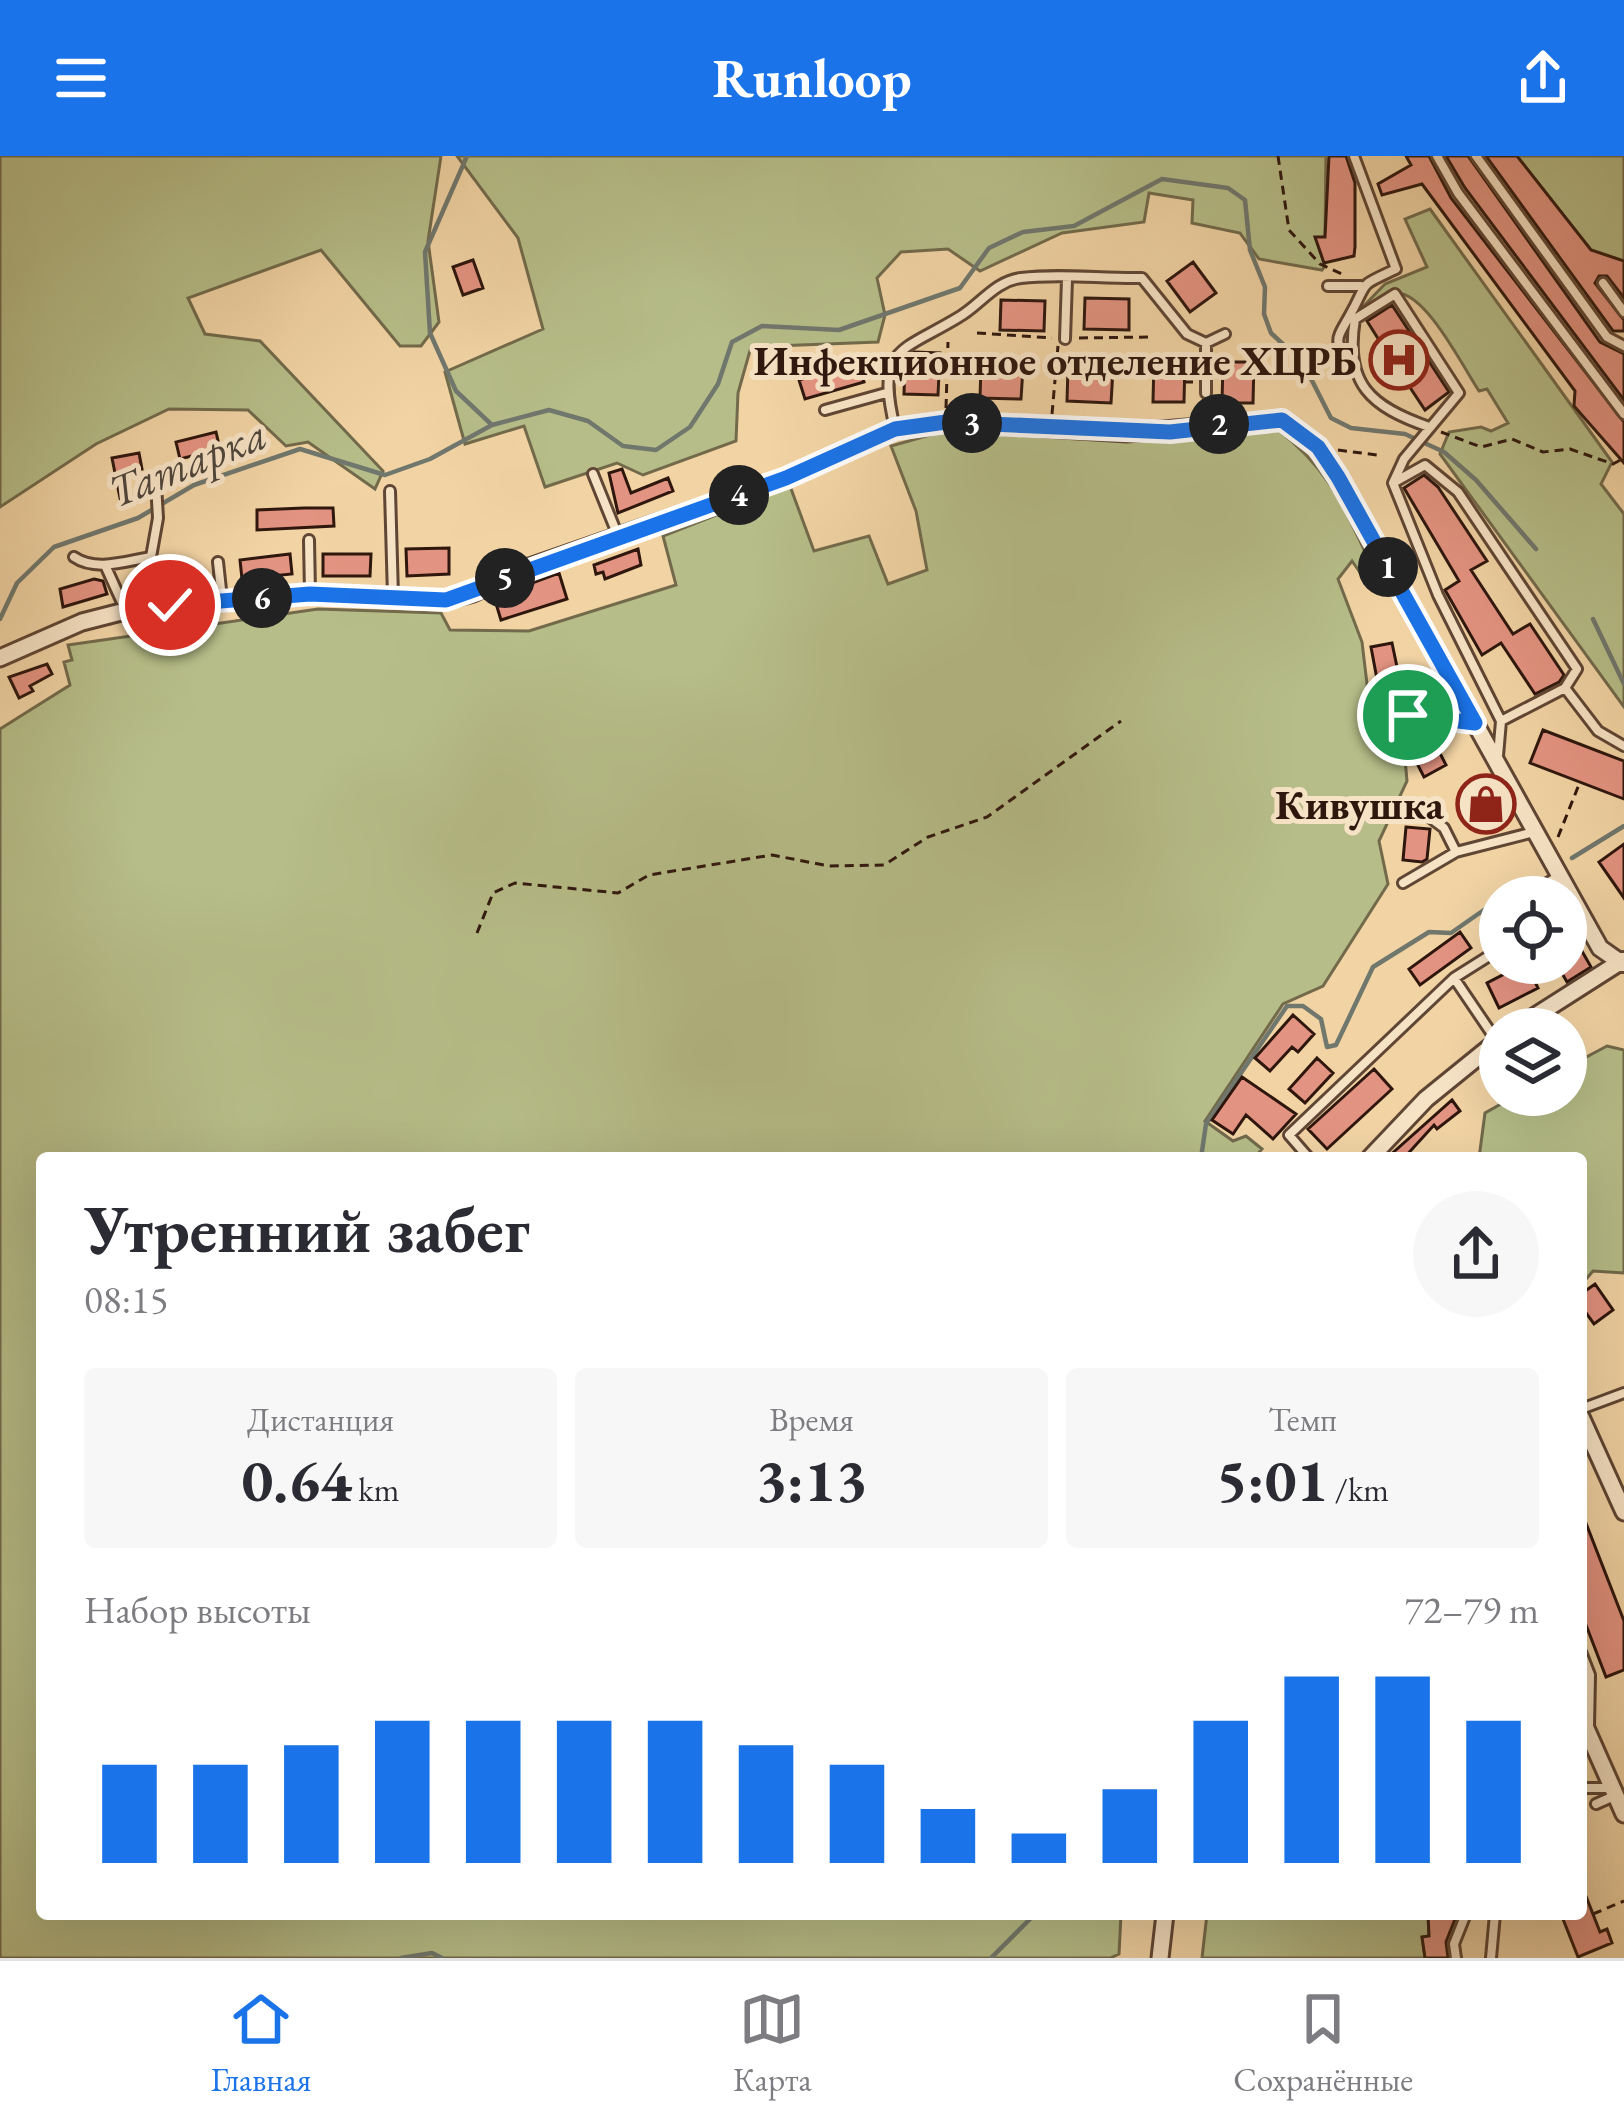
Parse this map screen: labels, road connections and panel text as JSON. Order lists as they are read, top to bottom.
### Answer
{
  "water": ["Татарка"],
  "places": {
    "hospital": ["Инфекционное отделение ХЦРБ"],
    "shop": ["Кивушка"]
  },
  "page": {
    "header": "Runloop",
    "pins": [
      "3",
      "2",
      "4",
      "1",
      "5",
      "6"
    ],
    "heading": ["Утренний забег", "08:15"],
    "stats": [
      ["Дистанция", "0.64 km"],
      ["Время", "3:13"],
      ["Темп", "5:01 /km"]
    ],
    "chart": ["Набор высоты", "72–79 m"],
    "tabs": ["Главная", "Карта", "Сохранённые"]
  }
}
